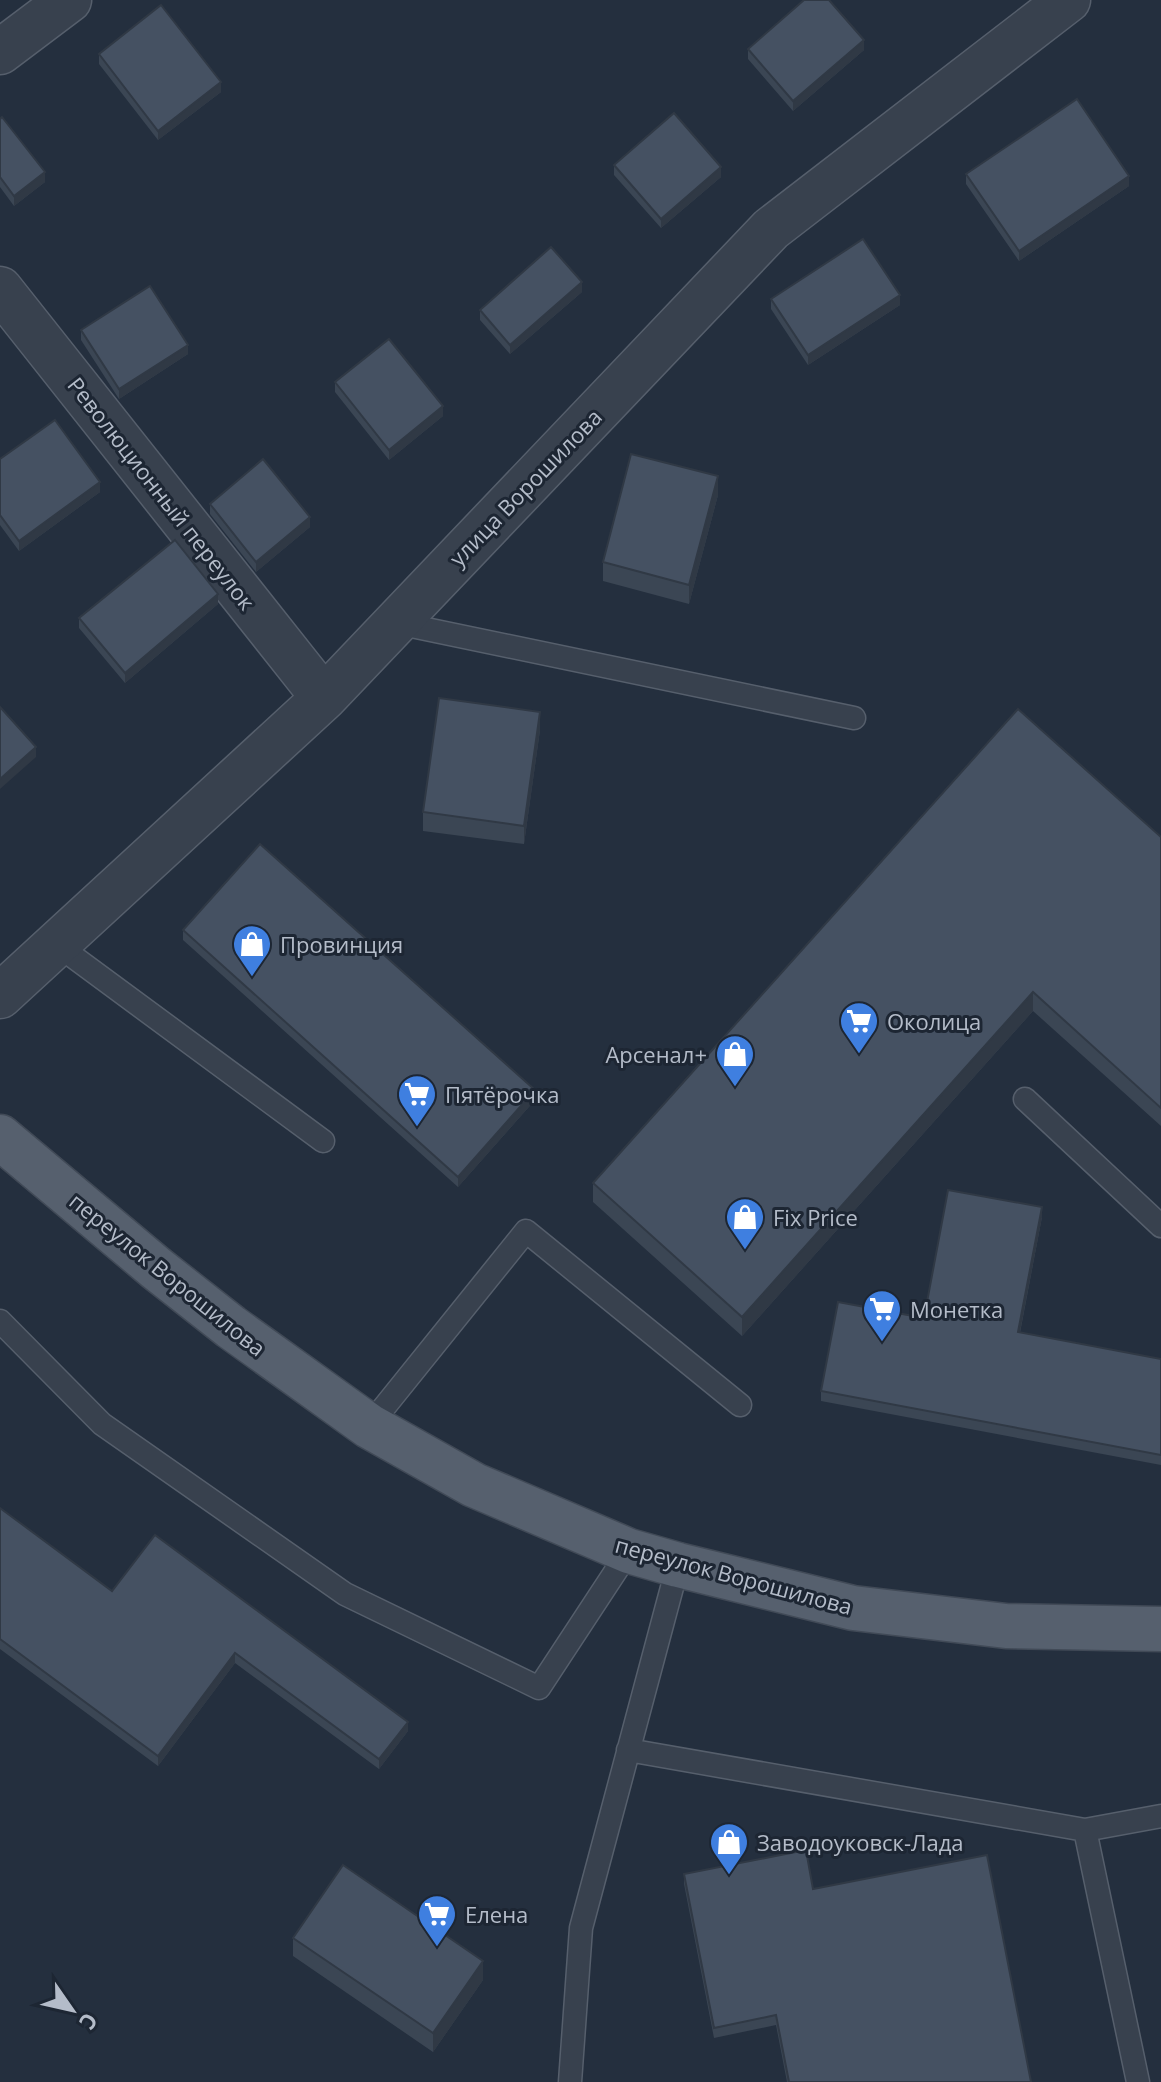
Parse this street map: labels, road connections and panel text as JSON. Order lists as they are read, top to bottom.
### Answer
{
  "streets": {
    "main road": ["переулок Ворошилова"],
    "street": ["улица Ворошилова", "Революционный переулок"]
  },
  "crossings": [
    ["улица Ворошилова", "Революционный переулок"]
  ],
  "places": {
    "shop": [
      "Провинция",
      "Арсенал+",
      "Fix Price",
      "Заводоуковск-Лада"
    ],
    "supermarket": [
      "Околица",
      "Пятёрочка",
      "Монетка",
      "Елена"
    ]
  },
  "north": "bottom right"
}
